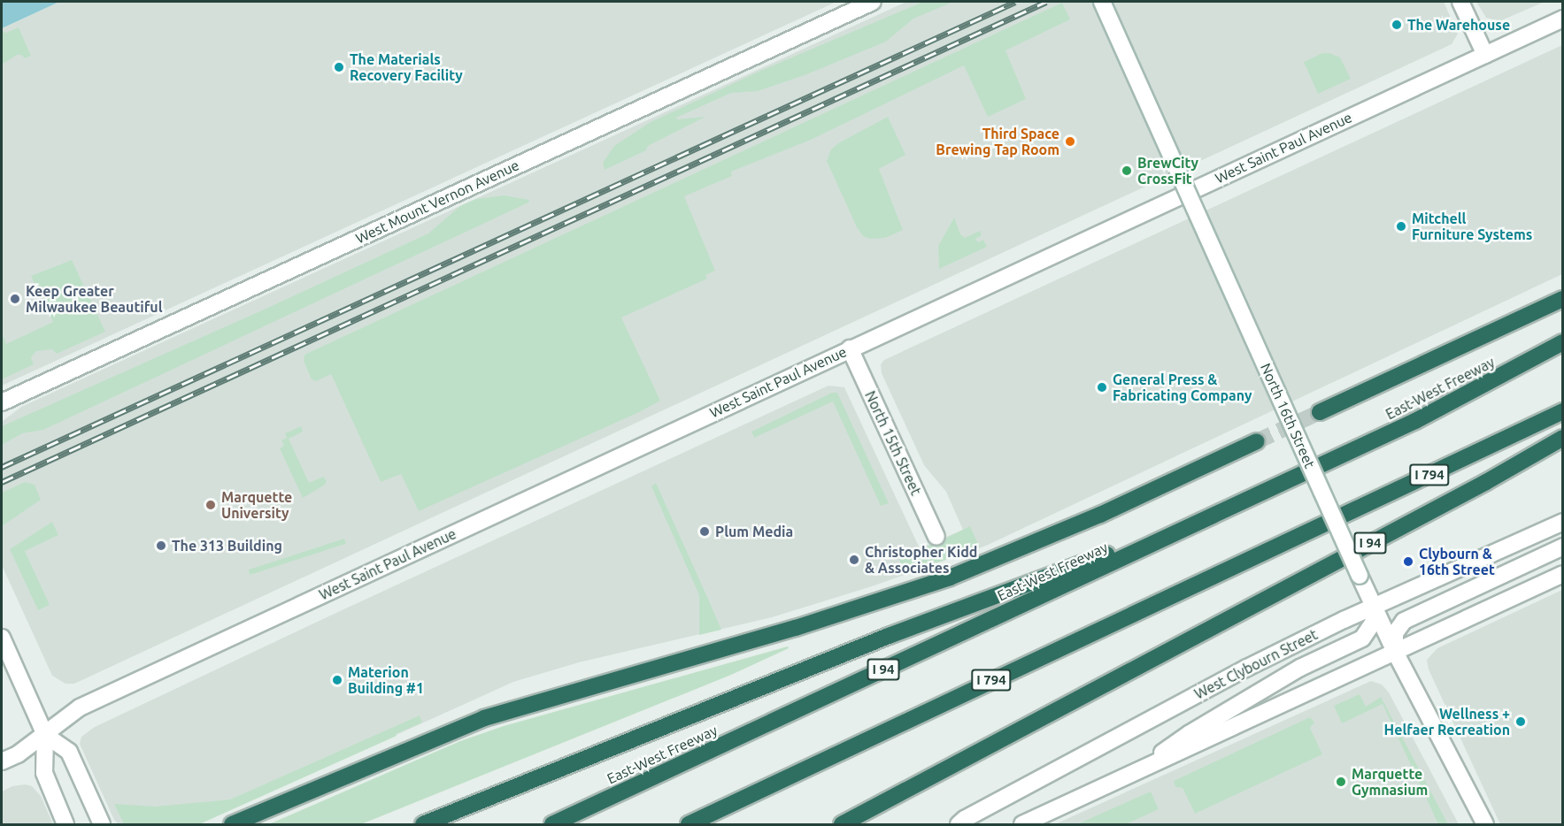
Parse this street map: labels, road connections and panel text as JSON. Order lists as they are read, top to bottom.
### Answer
{
  "streets": {
    "highway": ["East-West Freeway", "I 794", "I 94"],
    "street": [
      "West Saint Paul Avenue",
      "West Mount Vernon Avenue",
      "North 16th Street",
      "North 15th Street",
      "West Clybourn Street"
    ]
  },
  "crossings": [
    ["West Saint Paul Avenue", "North 15th Street"],
    ["North 16th Street", "West Clybourn Street"]
  ],
  "places": [
    "The Warehouse",
    "The Materials Recovery Facility",
    "Third Space Brewing Tap Room",
    "BrewCity CrossFit",
    "Mitchell Furniture Systems",
    "Keep Greater Milwaukee Beautiful",
    "General Press & Fabricating Company",
    "Marquette University",
    "Plum Media",
    "The 313 Building",
    "Christopher Kidd & Associates",
    "Clybourn & 16th Street",
    "Materion Building #1",
    "Wellness + Helfaer Recreation",
    "Marquette Gymnasium"
  ]
}
